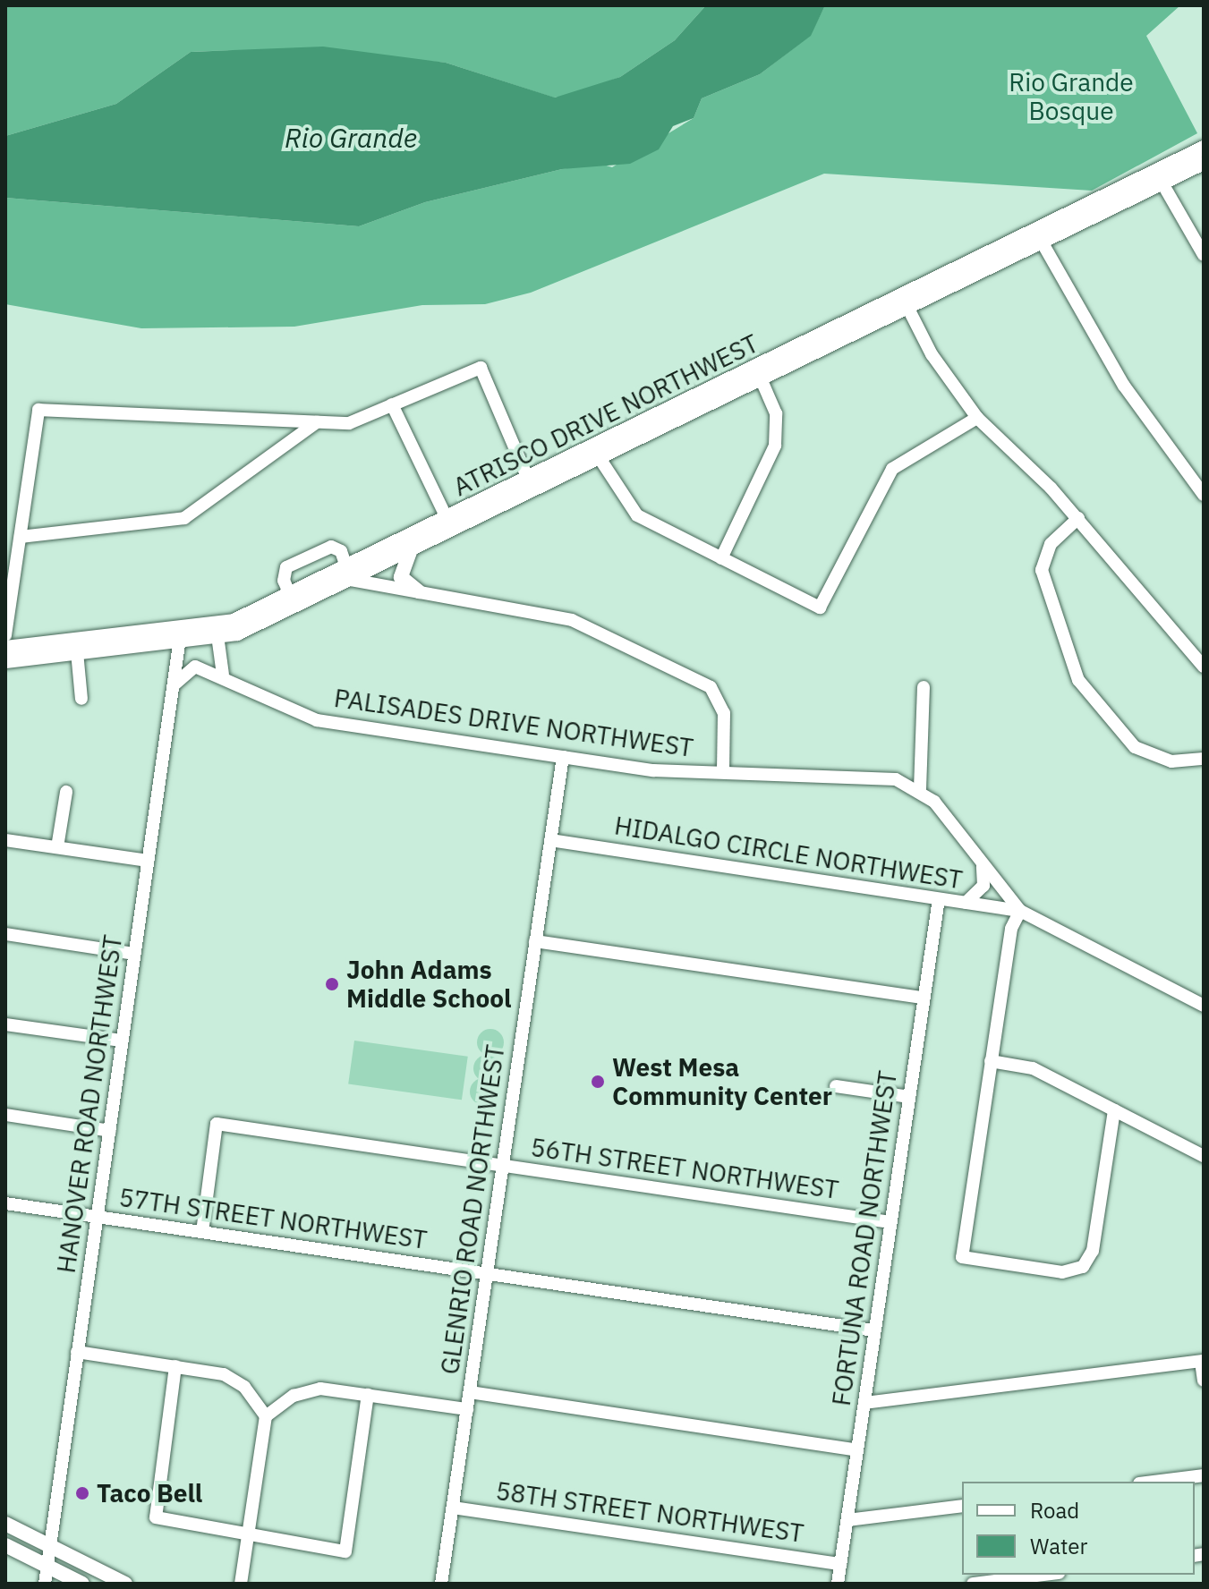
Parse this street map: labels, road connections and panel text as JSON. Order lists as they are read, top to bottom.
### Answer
{
  "streets": {
    "main road": ["ATRISCO DRIVE NORTHWEST"],
    "street": [
      "PALISADES DRIVE NORTHWEST",
      "HIDALGO CIRCLE NORTHWEST",
      "HANOVER ROAD NORTHWEST",
      "56TH STREET NORTHWEST",
      "GLENRIO ROAD NORTHWEST",
      "57TH STREET NORTHWEST",
      "FORTUNA ROAD NORTHWEST",
      "58TH STREET NORTHWEST"
    ]
  },
  "crossings": [
    ["ATRISCO DRIVE NORTHWEST", "HANOVER ROAD NORTHWEST"],
    ["PALISADES DRIVE NORTHWEST", "HANOVER ROAD NORTHWEST"],
    ["PALISADES DRIVE NORTHWEST", "GLENRIO ROAD NORTHWEST"],
    ["HIDALGO CIRCLE NORTHWEST", "GLENRIO ROAD NORTHWEST"],
    ["HIDALGO CIRCLE NORTHWEST", "FORTUNA ROAD NORTHWEST"],
    ["HANOVER ROAD NORTHWEST", "57TH STREET NORTHWEST"],
    ["56TH STREET NORTHWEST", "GLENRIO ROAD NORTHWEST"],
    ["56TH STREET NORTHWEST", "57TH STREET NORTHWEST"],
    ["56TH STREET NORTHWEST", "FORTUNA ROAD NORTHWEST"],
    ["GLENRIO ROAD NORTHWEST", "57TH STREET NORTHWEST"],
    ["GLENRIO ROAD NORTHWEST", "58TH STREET NORTHWEST"],
    ["57TH STREET NORTHWEST", "FORTUNA ROAD NORTHWEST"],
    ["FORTUNA ROAD NORTHWEST", "58TH STREET NORTHWEST"]
  ],
  "water": ["Rio Grande"],
  "parks": ["Rio Grande Bosque"],
  "places": ["John Adams Middle School", "West Mesa Community Center", "Taco Bell"],
  "legend": ["Road", "Water"]
}
